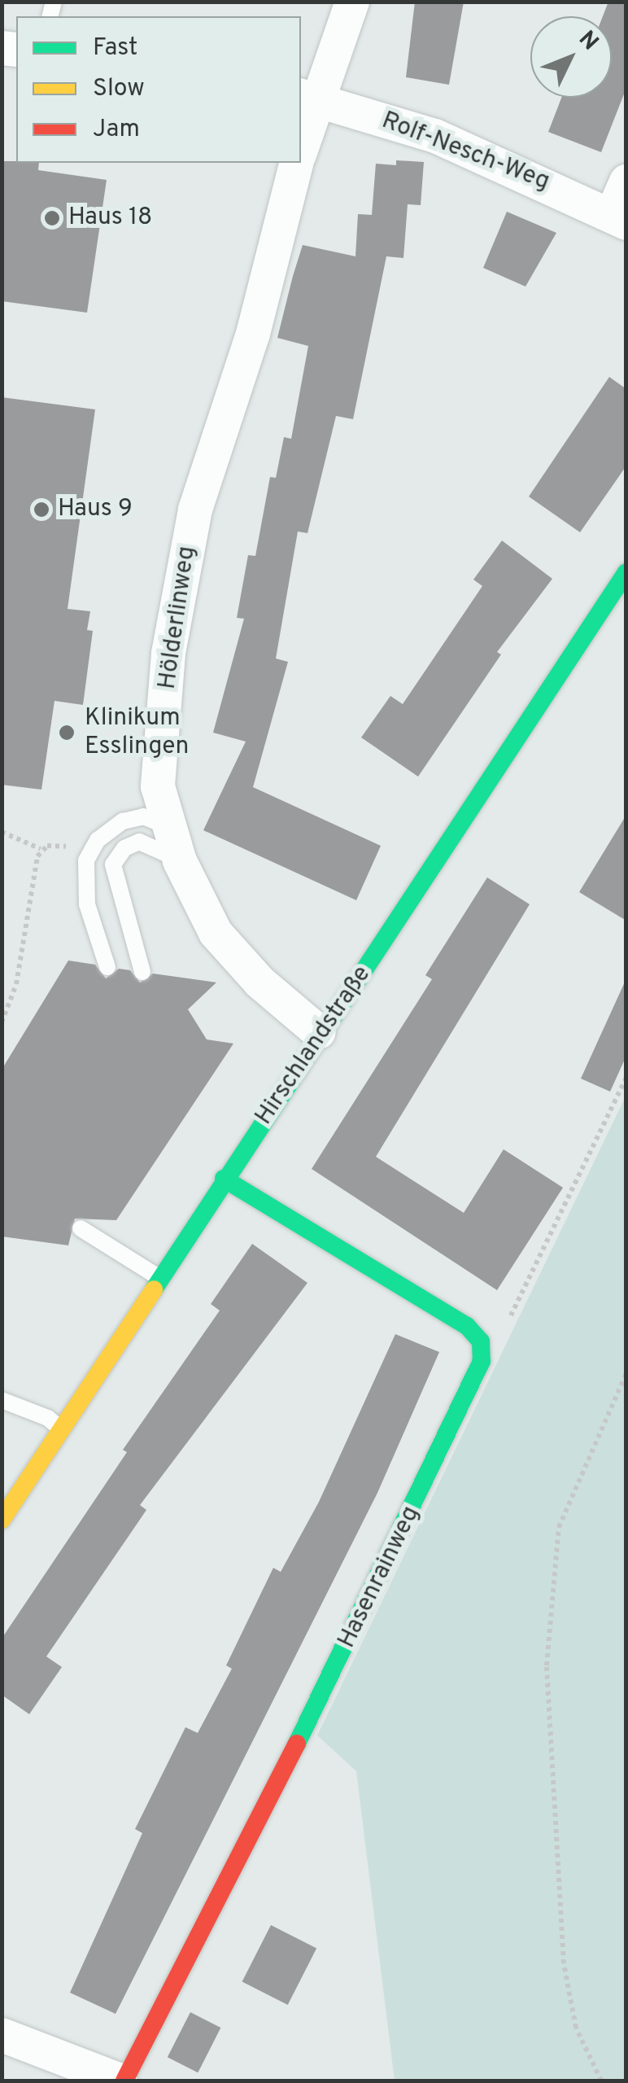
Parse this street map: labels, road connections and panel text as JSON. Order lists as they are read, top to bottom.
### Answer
{
  "streets": {
    "street": [
      "Rolf-Nesch-Weg",
      "Hölderlinweg",
      "Hirschlandstraße",
      "Hasenrainweg"
    ]
  },
  "crossings": [
    ["Hölderlinweg", "Hirschlandstraße"]
  ],
  "places": ["Haus 18", "Haus 9", "Klinikum Esslingen"],
  "legend": ["Fast", "Slow", "Jam"],
  "north": "top right"
}
